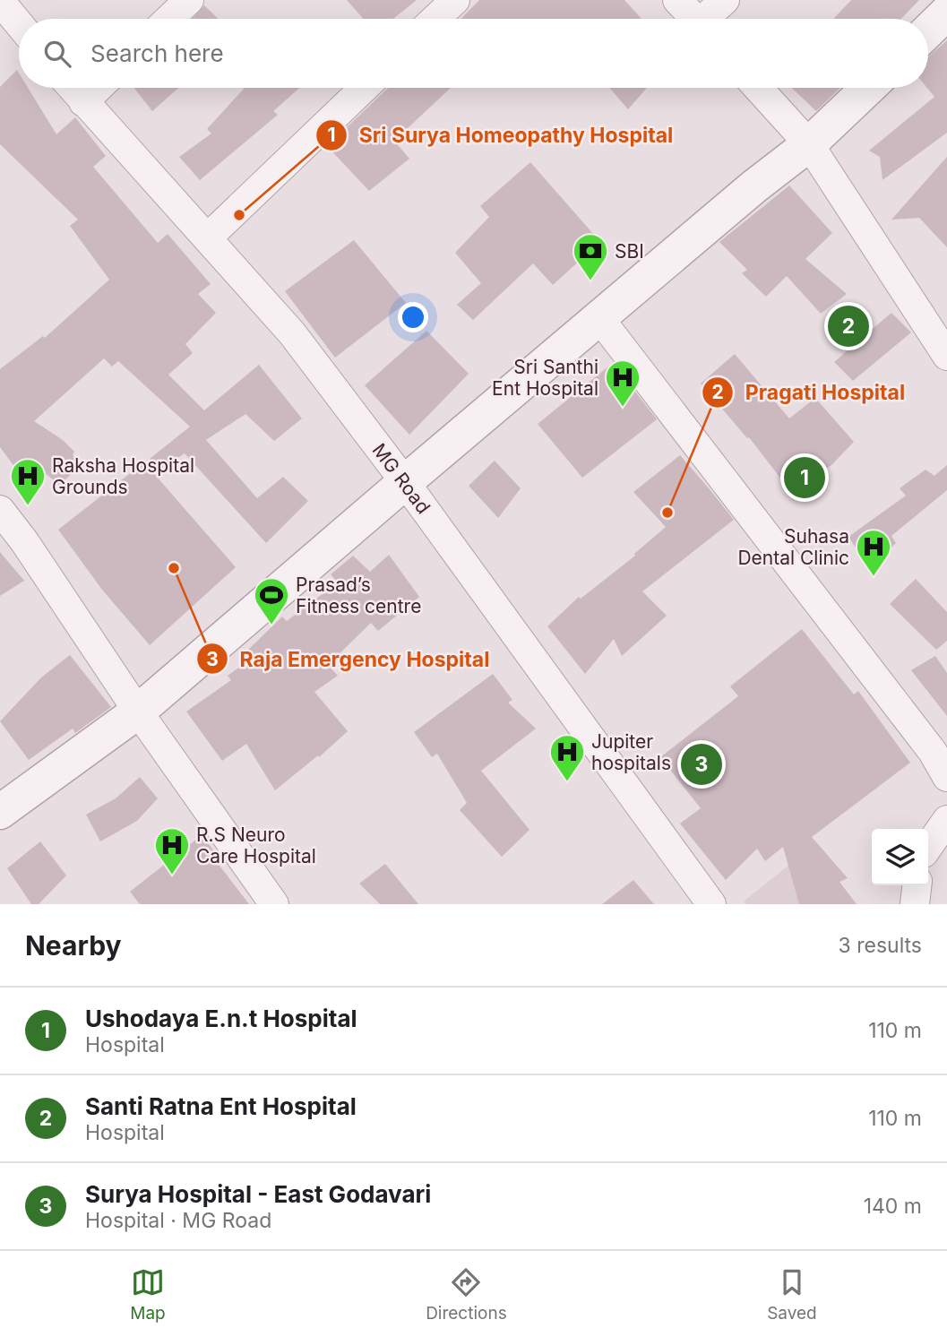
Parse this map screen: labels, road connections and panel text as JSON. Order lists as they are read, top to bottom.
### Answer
{
  "streets": {
    "street": ["MG Road"]
  },
  "places": {
    "other": ["Sri Surya Homeopathy Hospital", "Pragati Hospital", "Raja Emergency Hospital"],
    "bank": ["SBI"],
    "hospital": [
      "Sri Santhi Ent Hospital",
      "Raksha Hospital Grounds",
      "Suhasa Dental Clinic",
      "Jupiter hospitals",
      "R.S Neuro Care Hospital"
    ],
    "sports": ["Prasad’s Fitness centre"]
  },
  "page": {
    "search": "Search here",
    "pins": ["2", "1", "3"],
    "heading": ["Nearby", "3 results"],
    "list": [
      {
        "mark": "1",
        "name": "Ushodaya E.n.t Hospital",
        "note": "Hospital",
        "value": "110 m"
      },
      {
        "mark": "2",
        "name": "Santi Ratna Ent Hospital",
        "note": "Hospital",
        "value": "110 m"
      },
      {
        "mark": "3",
        "name": "Surya Hospital - East Godavari",
        "note": "Hospital · MG Road",
        "value": "140 m"
      }
    ],
    "nav": ["Map", "Directions", "Saved"]
  }
}
